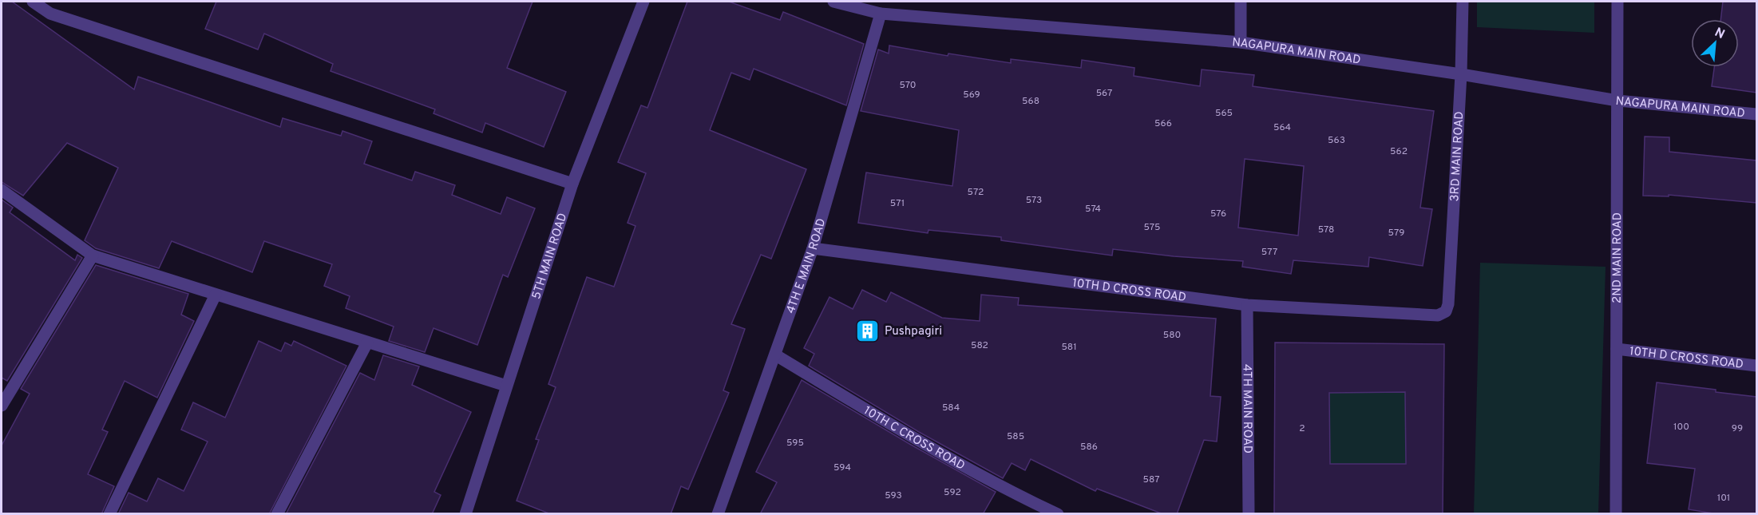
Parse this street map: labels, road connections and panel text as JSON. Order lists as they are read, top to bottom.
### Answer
{
  "streets": {
    "street": [
      "NAGAPURA MAIN ROAD",
      "3RD MAIN ROAD",
      "5TH MAIN ROAD",
      "2ND MAIN ROAD",
      "4TH E MAIN ROAD",
      "10TH D CROSS ROAD",
      "4TH MAIN ROAD",
      "10TH C CROSS ROAD"
    ]
  },
  "crossings": [
    ["NAGAPURA MAIN ROAD", "3RD MAIN ROAD"],
    ["NAGAPURA MAIN ROAD", "2ND MAIN ROAD"],
    ["NAGAPURA MAIN ROAD", "4TH E MAIN ROAD"],
    ["3RD MAIN ROAD", "10TH D CROSS ROAD"],
    ["2ND MAIN ROAD", "10TH D CROSS ROAD"],
    ["4TH E MAIN ROAD", "10TH D CROSS ROAD"],
    ["4TH E MAIN ROAD", "10TH C CROSS ROAD"],
    ["10TH D CROSS ROAD", "4TH MAIN ROAD"]
  ],
  "places": {
    "building": ["Pushpagiri"]
  },
  "house_numbers": [
    "570",
    "567",
    "569",
    "568",
    "565",
    "566",
    "564",
    "563",
    "562",
    "572",
    "573",
    "571",
    "574",
    "576",
    "575",
    "578",
    "579",
    "577",
    "580",
    "582",
    "581",
    "584",
    "100",
    "2",
    "99",
    "585",
    "595",
    "586",
    "594",
    "587",
    "592",
    "593",
    "101"
  ],
  "north": "top right"
}
